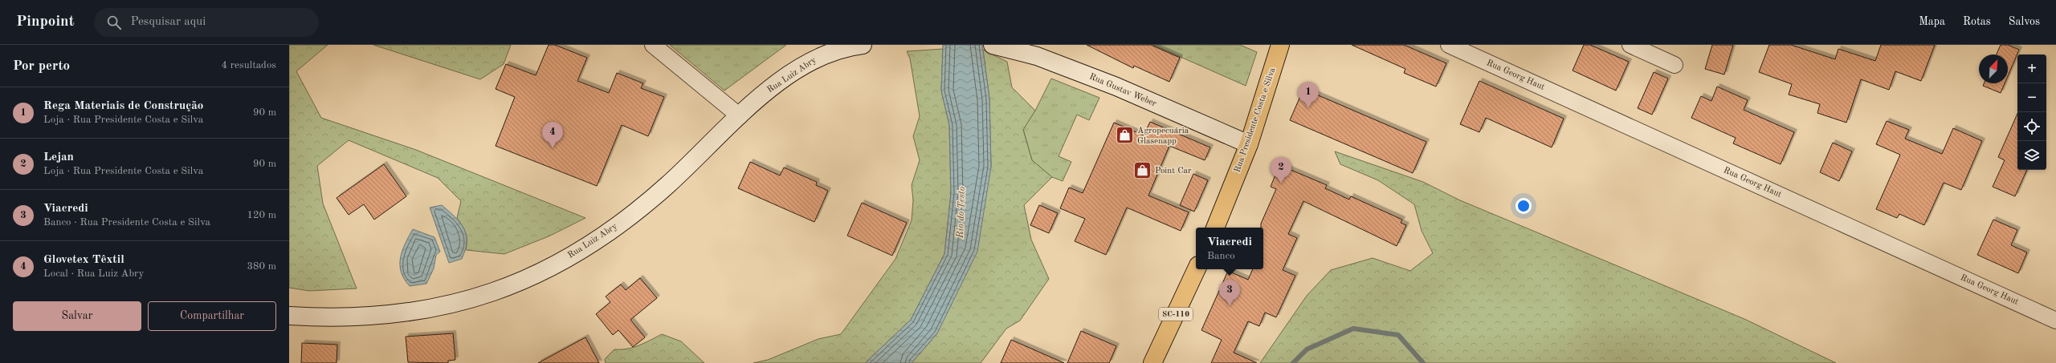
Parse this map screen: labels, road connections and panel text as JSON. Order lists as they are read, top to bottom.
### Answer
{
  "streets": {
    "main road": ["Rua Presidente Costa e Silva", "SC-110"],
    "street": ["Rua Luiz Abry", "Rua Georg Haut", "Rua Gustav Weber"]
  },
  "crossings": [
    ["Rua Gustav Weber", "Rua Presidente Costa e Silva"]
  ],
  "water": ["Rio do Testo"],
  "places": {
    "shop": ["Agropecuária Glasenapp", "Point Car"]
  },
  "north": "top right",
  "page": {
    "header": "Pinpoint",
    "search": "Pesquisar aqui",
    "nav": ["Mapa", "Rotas", "Salvos"],
    "heading": ["Por perto", "4 resultados"],
    "map_buttons": ["+", "−"],
    "pins": [
      "1",
      "4",
      "2",
      "3"
    ],
    "list": [
      {
        "mark": "1",
        "name": "Rega Materiais de Construção",
        "note": "Loja · Rua Presidente Costa e Silva",
        "value": "90 m"
      },
      {
        "mark": "2",
        "name": "Lejan",
        "note": "Loja · Rua Presidente Costa e Silva",
        "value": "90 m"
      },
      {
        "mark": "3",
        "name": "Viacredi",
        "note": "Banco · Rua Presidente Costa e Silva",
        "value": "120 m"
      },
      {
        "mark": "4",
        "name": "Glovetex Têxtil",
        "note": "Local · Rua Luiz Abry",
        "value": "380 m"
      }
    ],
    "popup": ["Viacredi", "Banco"],
    "buttons": ["Salvar", "Compartilhar"]
  }
}
